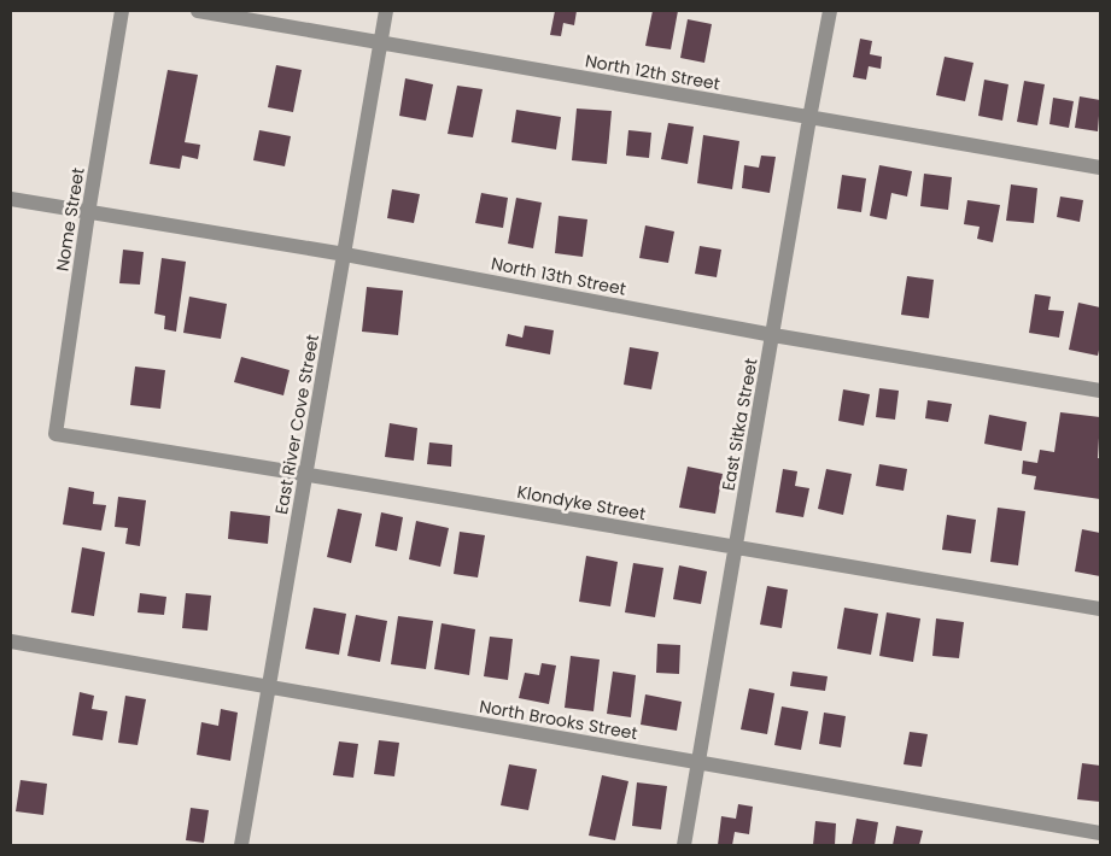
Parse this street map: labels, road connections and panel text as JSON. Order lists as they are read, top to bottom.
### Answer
{
  "streets": {
    "street": [
      "North 12th Street",
      "Nome Street",
      "North 13th Street",
      "East River Cove Street",
      "East Sitka Street",
      "Klondyke Street",
      "North Brooks Street"
    ]
  },
  "crossings": [
    ["North 12th Street", "East River Cove Street"],
    ["North 12th Street", "East Sitka Street"],
    ["Nome Street", "North 13th Street"],
    ["Nome Street", "Klondyke Street"],
    ["North 13th Street", "East River Cove Street"],
    ["North 13th Street", "East Sitka Street"],
    ["East River Cove Street", "Klondyke Street"],
    ["East River Cove Street", "North Brooks Street"],
    ["East Sitka Street", "Klondyke Street"],
    ["East Sitka Street", "North Brooks Street"]
  ]
}
